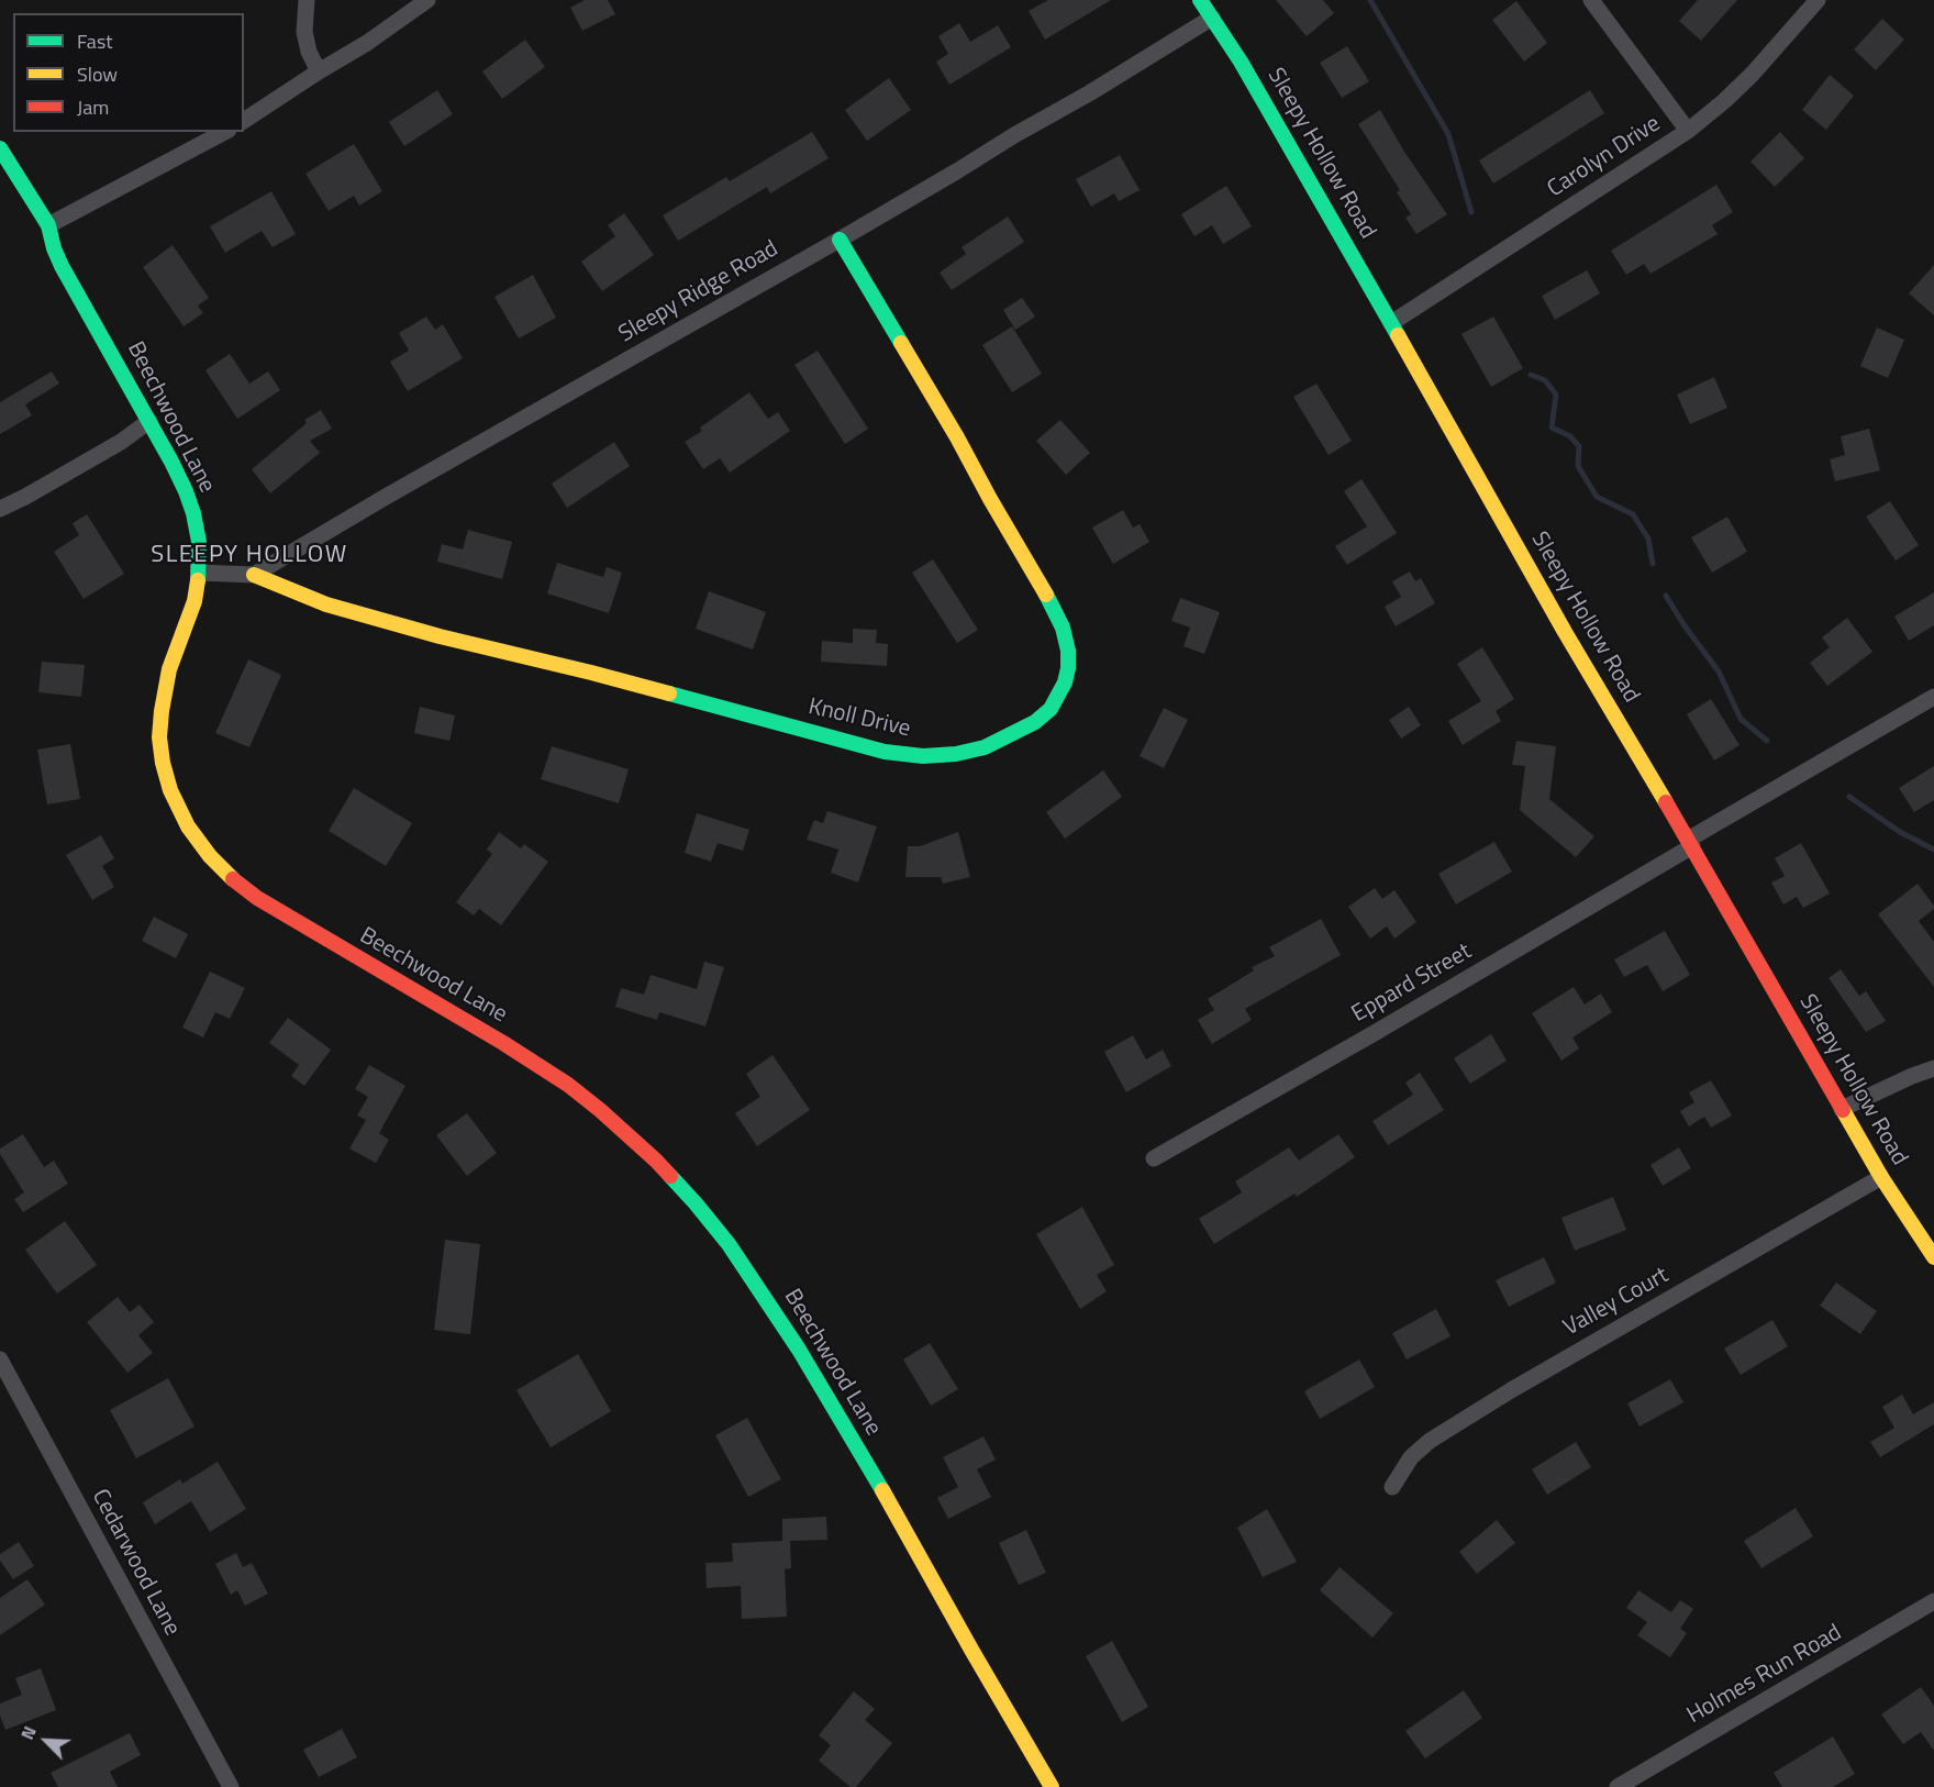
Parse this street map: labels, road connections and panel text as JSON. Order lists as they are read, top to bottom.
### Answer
{
  "streets": {
    "street": [
      "Sleepy Hollow Road",
      "Carolyn Drive",
      "Sleepy Ridge Road",
      "Beechwood Lane",
      "Knoll Drive",
      "Eppard Street",
      "Valley Court",
      "Cedarwood Lane",
      "Holmes Run Road"
    ]
  },
  "crossings": [
    ["Sleepy Hollow Road", "Carolyn Drive"],
    ["Sleepy Hollow Road", "Sleepy Ridge Road"],
    ["Sleepy Hollow Road", "Eppard Street"],
    ["Sleepy Hollow Road", "Valley Court"],
    ["Sleepy Ridge Road", "Knoll Drive"]
  ],
  "districts": ["SLEEPY HOLLOW"],
  "legend": ["Fast", "Slow", "Jam"],
  "north": "top left"
}
